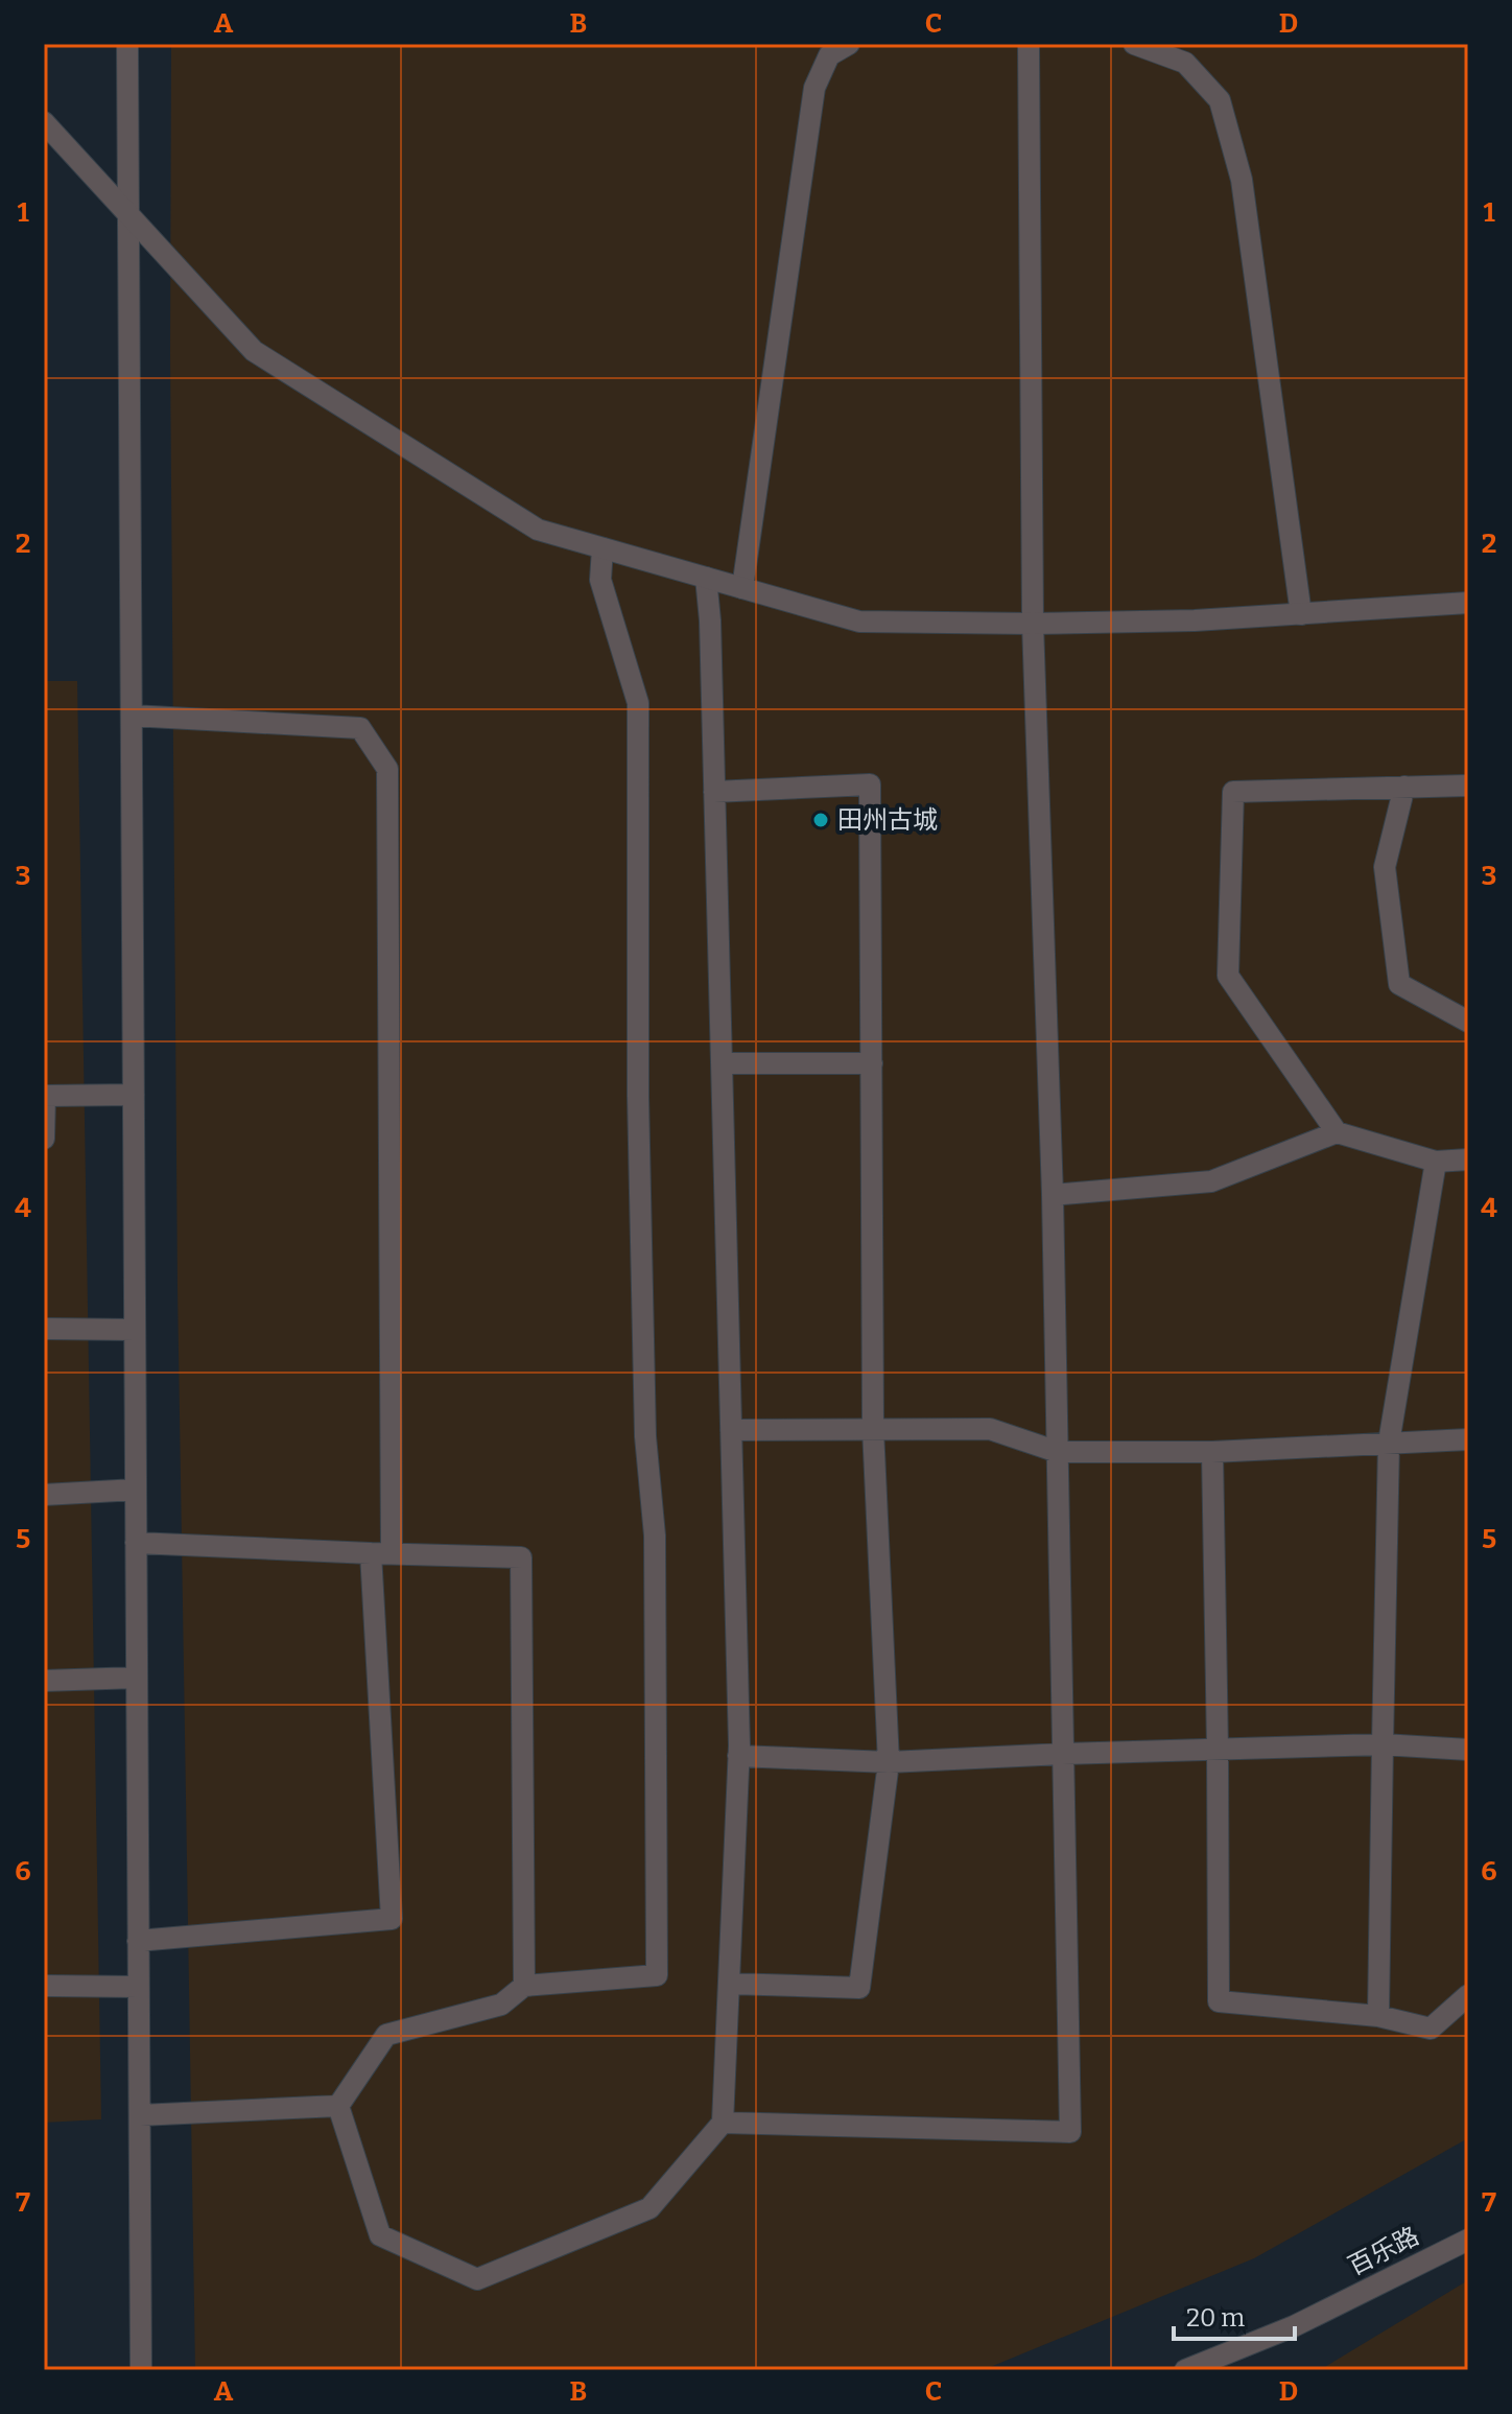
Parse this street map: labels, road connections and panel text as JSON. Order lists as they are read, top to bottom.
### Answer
{
  "streets": {
    "street": ["百乐路"]
  },
  "places": ["田州古城"],
  "scale_bar": "20 m",
  "grid": {
    "columns": [
      "A",
      "B",
      "C",
      "D"
    ],
    "rows": [
      "1",
      "2",
      "3",
      "4",
      "5",
      "6",
      "7"
    ]
  }
}
